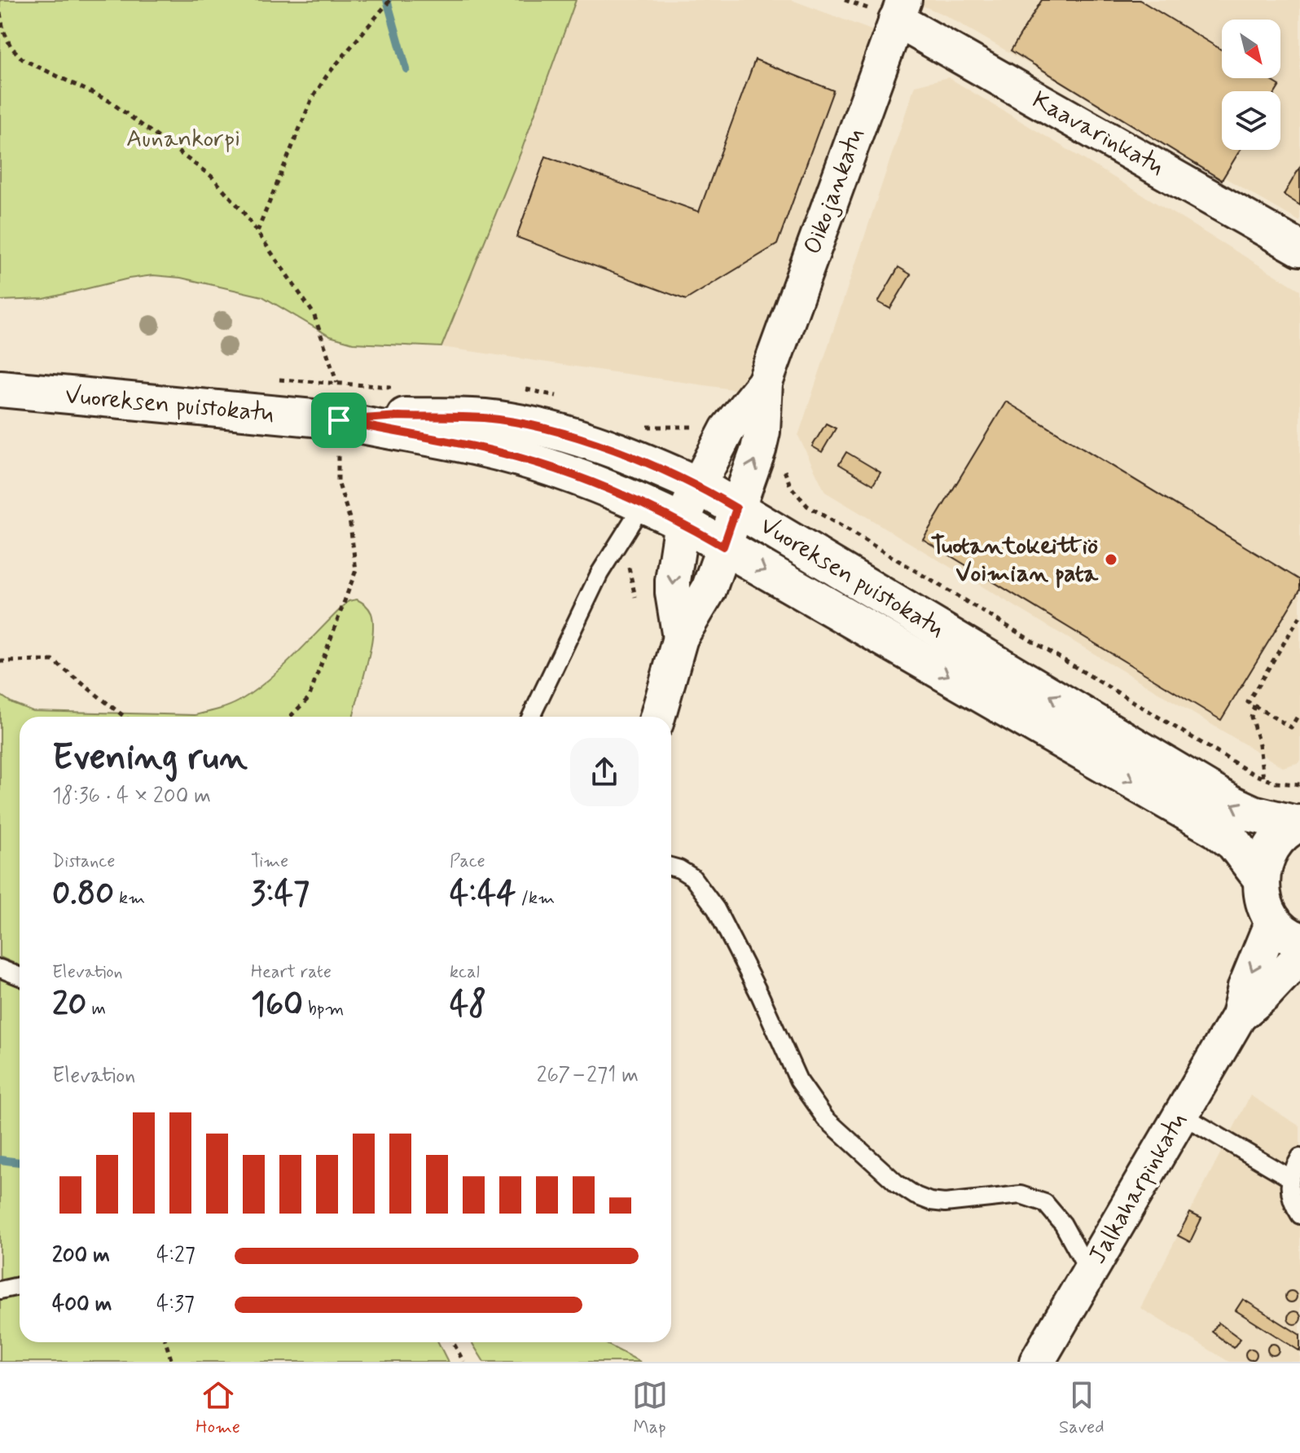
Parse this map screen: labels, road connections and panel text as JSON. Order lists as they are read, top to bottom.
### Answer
{
  "streets": {
    "main road": ["Vuoreksen puistokatu"],
    "street": ["Kaavarinkatu", "Oikojankatu", "Jalkaharpinkatu"]
  },
  "crossings": [
    ["Kaavarinkatu", "Oikojankatu"],
    ["Oikojankatu", "Vuoreksen puistokatu"]
  ],
  "parks": ["Aunankorpi"],
  "places": ["Tuotantokeittiö Voimian pata"],
  "north": "bottom right",
  "page": {
    "heading": ["Evening run", "18:36 · 4 × 200 m"],
    "stats": [
      ["Distance", "0.80 km"],
      ["Time", "3:47"],
      ["Pace", "4:44 /km"],
      ["Elevation", "20 m"],
      ["Heart rate", "160 bpm"],
      ["kcal", "48"]
    ],
    "chart": ["Elevation", "267–271 m"],
    "list": [
      {
        "name": "200 m",
        "note": "4:27"
      },
      {
        "name": "400 m",
        "note": "4:37"
      }
    ],
    "tabs": ["Home", "Map", "Saved"]
  }
}
